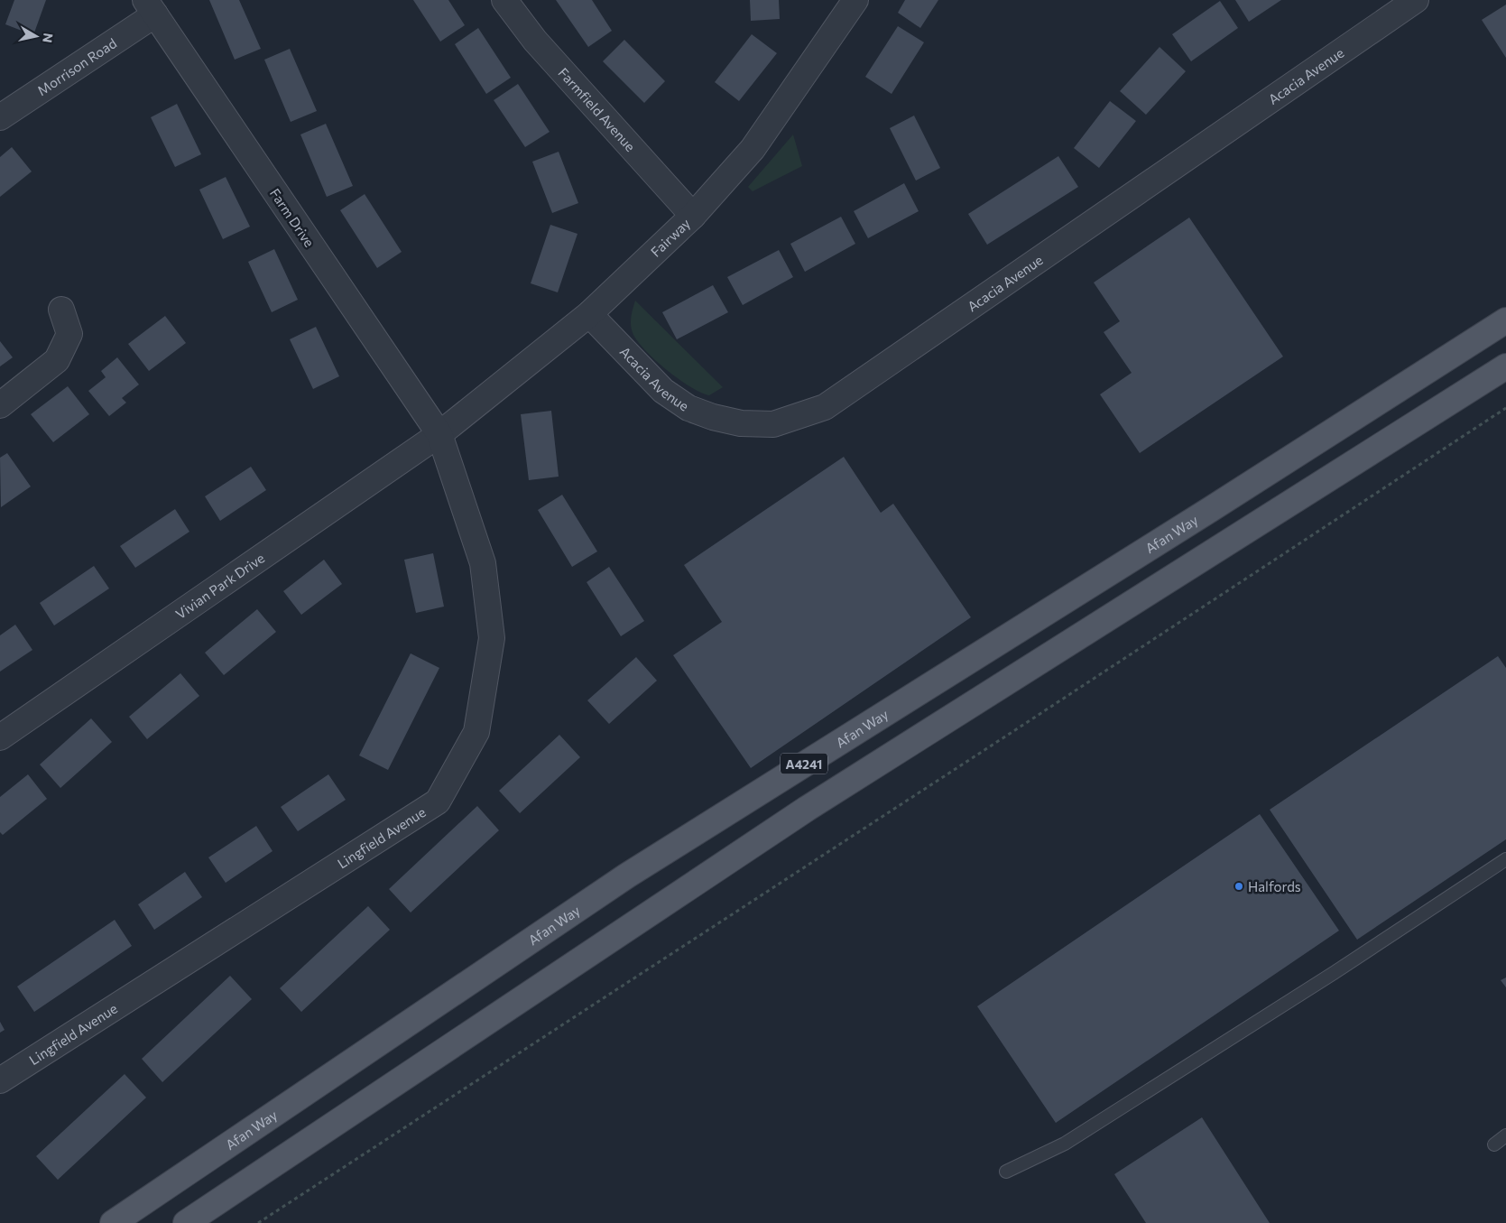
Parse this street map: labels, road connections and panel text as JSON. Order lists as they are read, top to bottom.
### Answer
{
  "streets": {
    "main road": ["Afan Way", "A4241"],
    "street": [
      "Morrison Road",
      "Acacia Avenue",
      "Farmfield Avenue",
      "Farm Drive",
      "Fairway",
      "Vivian Park Drive",
      "Lingfield Avenue"
    ]
  },
  "crossings": [
    ["Morrison Road", "Farm Drive"],
    ["Acacia Avenue", "Fairway"],
    ["Farmfield Avenue", "Fairway"],
    ["Farm Drive", "Fairway"],
    ["Farm Drive", "Vivian Park Drive"],
    ["Farm Drive", "Lingfield Avenue"],
    ["Fairway", "Vivian Park Drive"],
    ["Fairway", "Lingfield Avenue"],
    ["Vivian Park Drive", "Lingfield Avenue"]
  ],
  "places": ["Halfords"],
  "north": "right"
}
